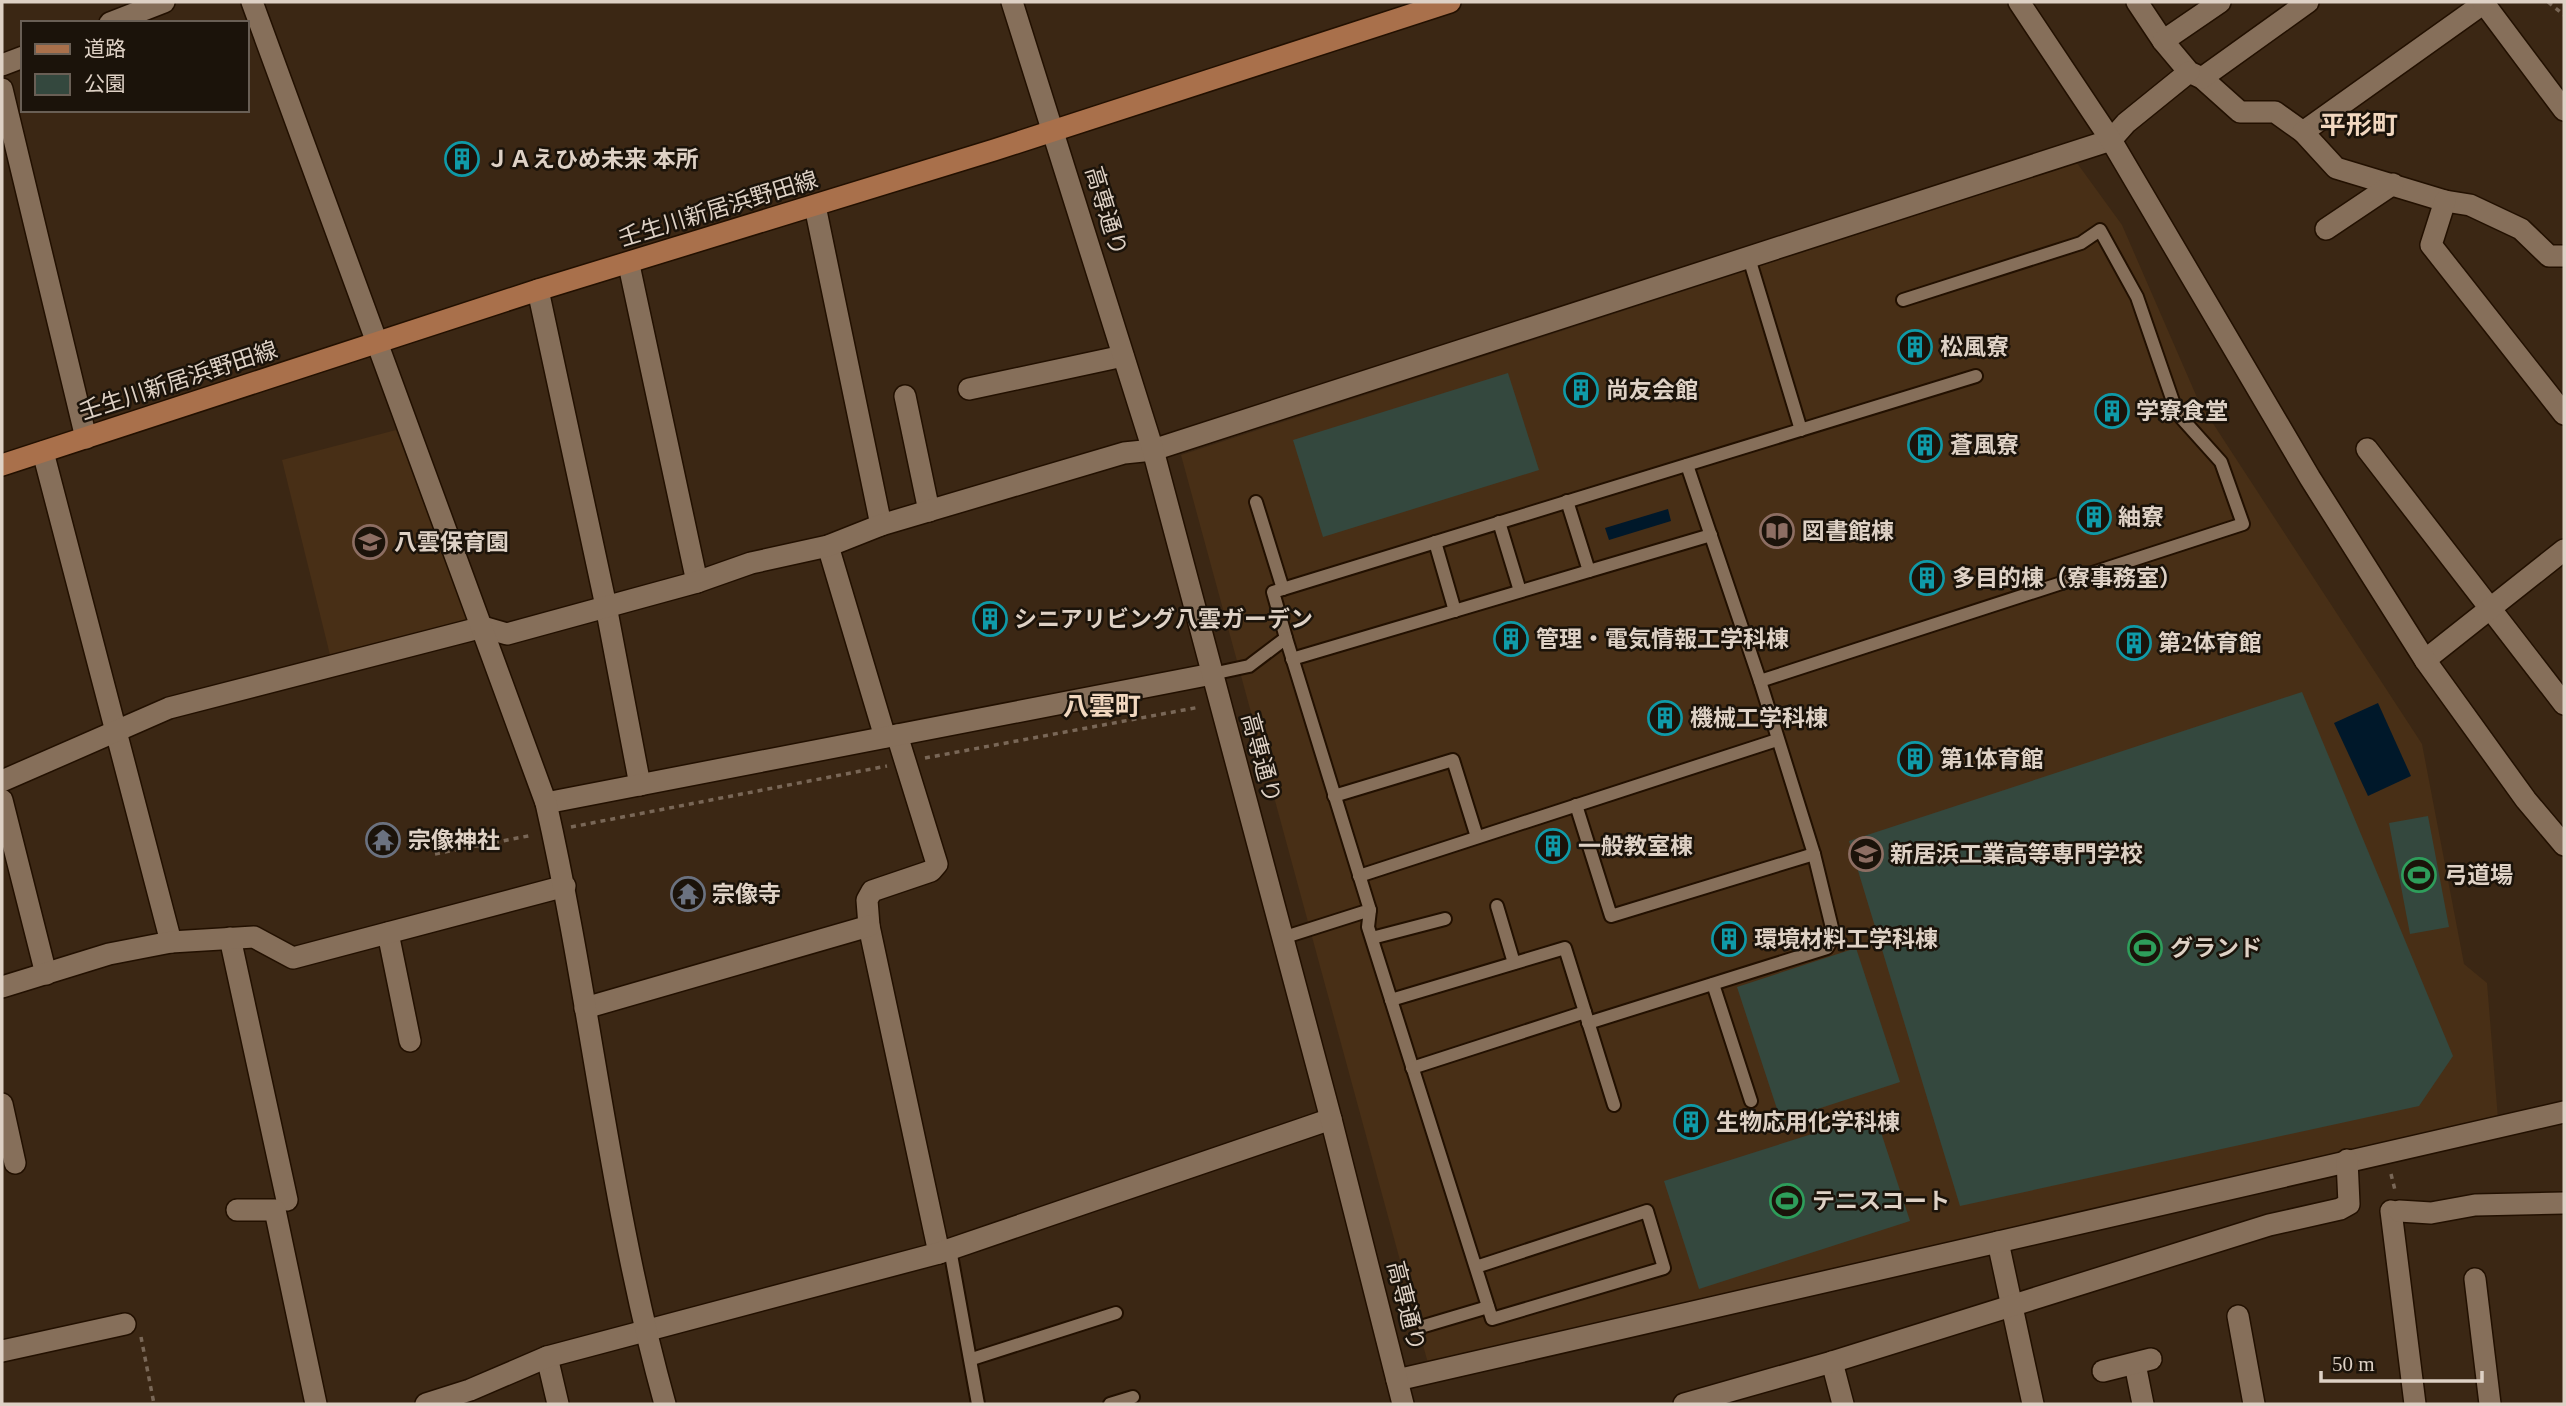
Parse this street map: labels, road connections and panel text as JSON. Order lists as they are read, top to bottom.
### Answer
{
  "streets": {
    "main road": ["壬生川新居浜野田線"],
    "street": ["高専通り"]
  },
  "crossings": [
    ["壬生川新居浜野田線", "高専通り"]
  ],
  "districts": ["平形町", "八雲町"],
  "places": {
    "building": [
      "ＪＡえひめ未来 本所",
      "松風寮",
      "尚友会館",
      "学寮食堂",
      "蒼風寮",
      "紬寮",
      "多目的棟（寮事務室）",
      "シニアリビング八雲ガーデン",
      "管理・電気情報工学科棟",
      "第2体育館",
      "機械工学科棟",
      "第1体育館",
      "一般教室棟",
      "環境材料工学科棟",
      "生物応用化学科棟"
    ],
    "library": ["図書館棟"],
    "school or university": ["八雲保育園", "新居浜工業高等専門学校"],
    "temple": ["宗像神社", "宗像寺"],
    "sports": ["弓道場", "グランド", "テニスコート"]
  },
  "legend": ["道路", "公園"],
  "scale_bar": "50 m"
}
